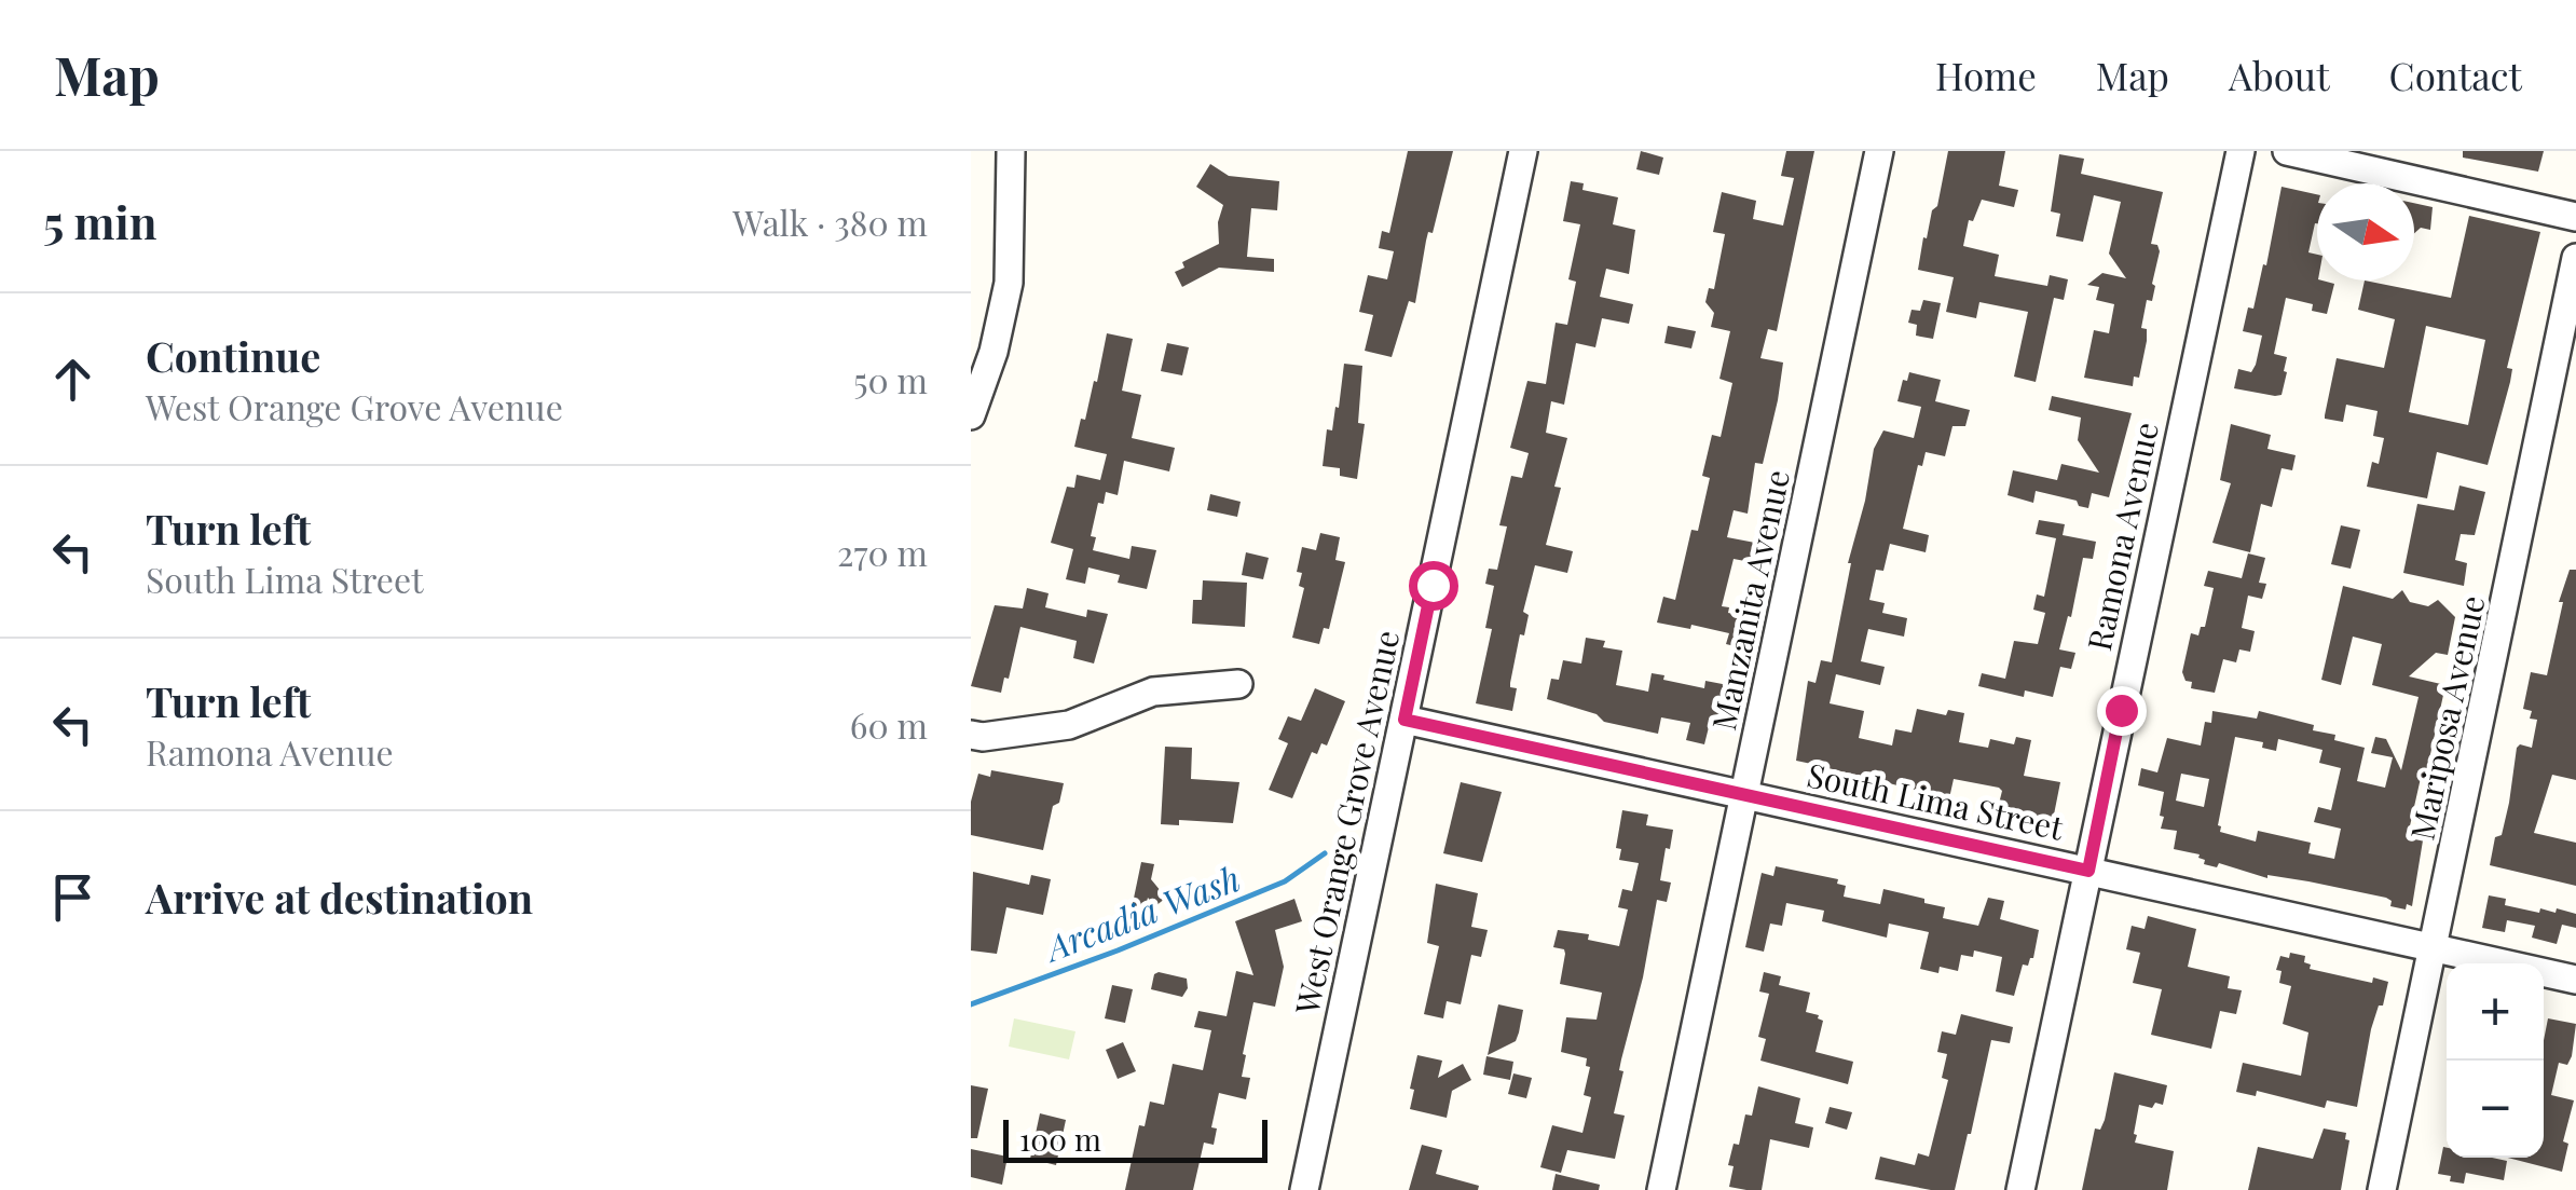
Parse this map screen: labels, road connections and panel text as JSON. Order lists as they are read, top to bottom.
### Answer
{
  "streets": {
    "street": [
      "Ramona Avenue",
      "Manzanita Avenue",
      "Mariposa Avenue",
      "South Lima Street",
      "West Orange Grove Avenue"
    ]
  },
  "crossings": [
    ["Ramona Avenue", "South Lima Street"],
    ["Manzanita Avenue", "South Lima Street"],
    ["Mariposa Avenue", "South Lima Street"],
    ["South Lima Street", "West Orange Grove Avenue"]
  ],
  "water": ["Arcadia Wash"],
  "scale_bar": "100 m",
  "north": "right",
  "page": {
    "header": "Map",
    "nav": [
      "Home",
      "Map",
      "About",
      "Contact"
    ],
    "heading": ["5 min", "Walk · 380 m"],
    "list": [
      ["Continue", "West Orange Grove Avenue", "50 m"],
      ["Turn left", "South Lima Street", "270 m"],
      ["Turn left", "Ramona Avenue", "60 m"],
      "Arrive at destination"
    ],
    "map_buttons": ["+", "−"],
    "scale": "100 m"
  }
}
